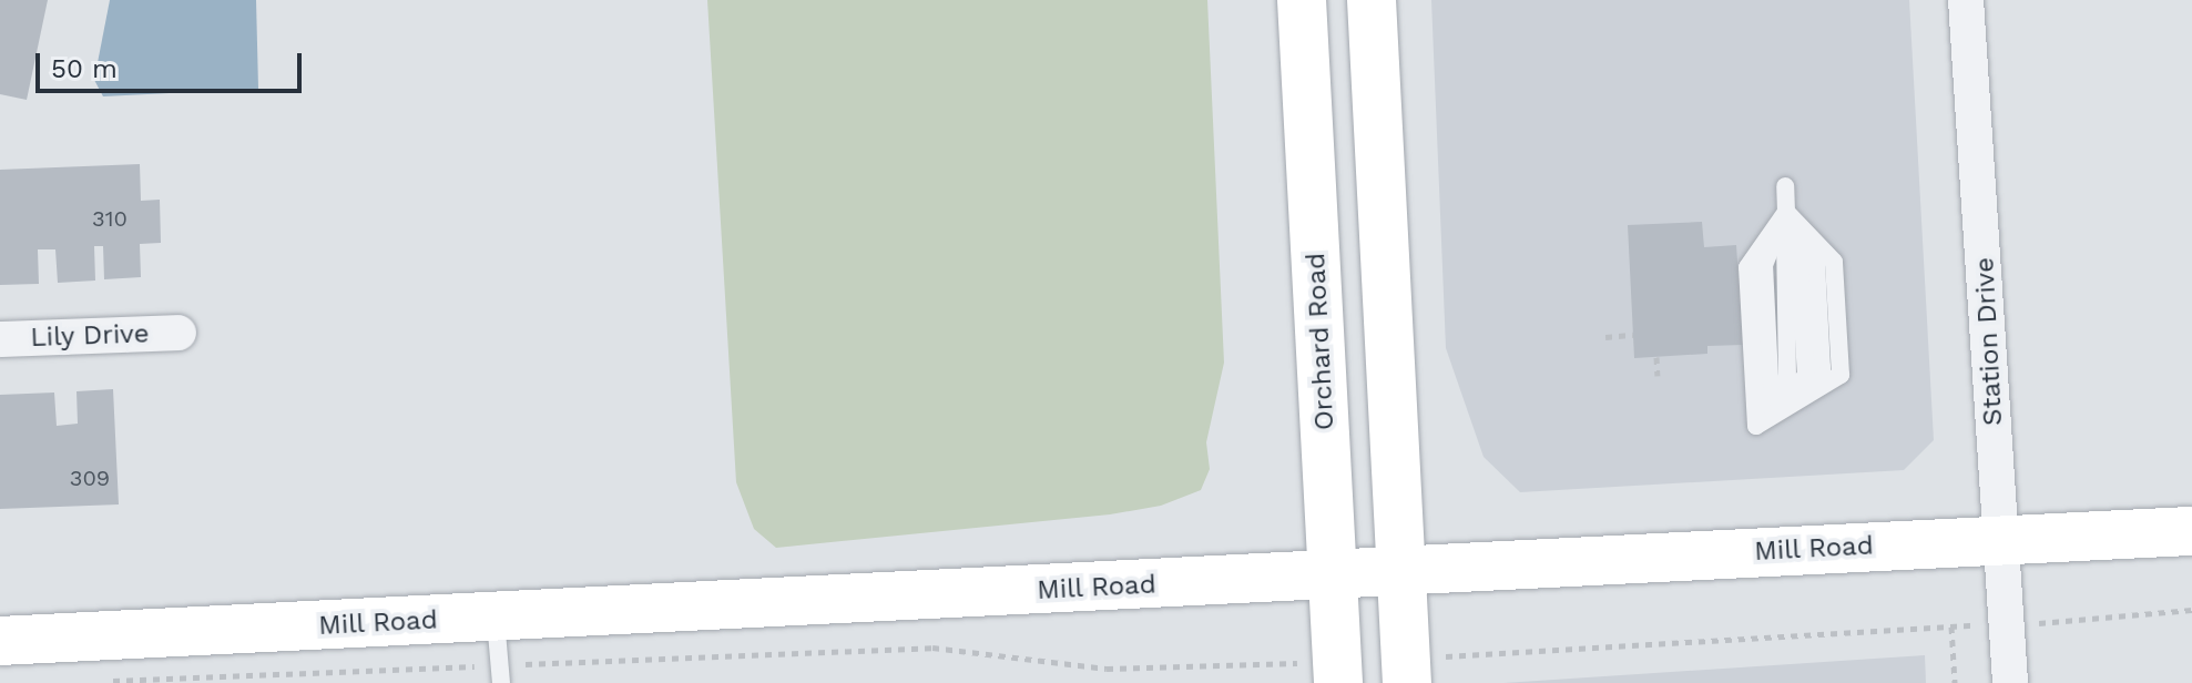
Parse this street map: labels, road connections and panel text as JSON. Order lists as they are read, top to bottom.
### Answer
{
  "streets": {
    "street": [
      "Lily Drive",
      "Orchard Road",
      "Station Drive",
      "Mill Road"
    ]
  },
  "crossings": [
    ["Orchard Road", "Mill Road"],
    ["Station Drive", "Mill Road"]
  ],
  "house_numbers": ["310", "309"],
  "scale_bar": "50 m"
}
